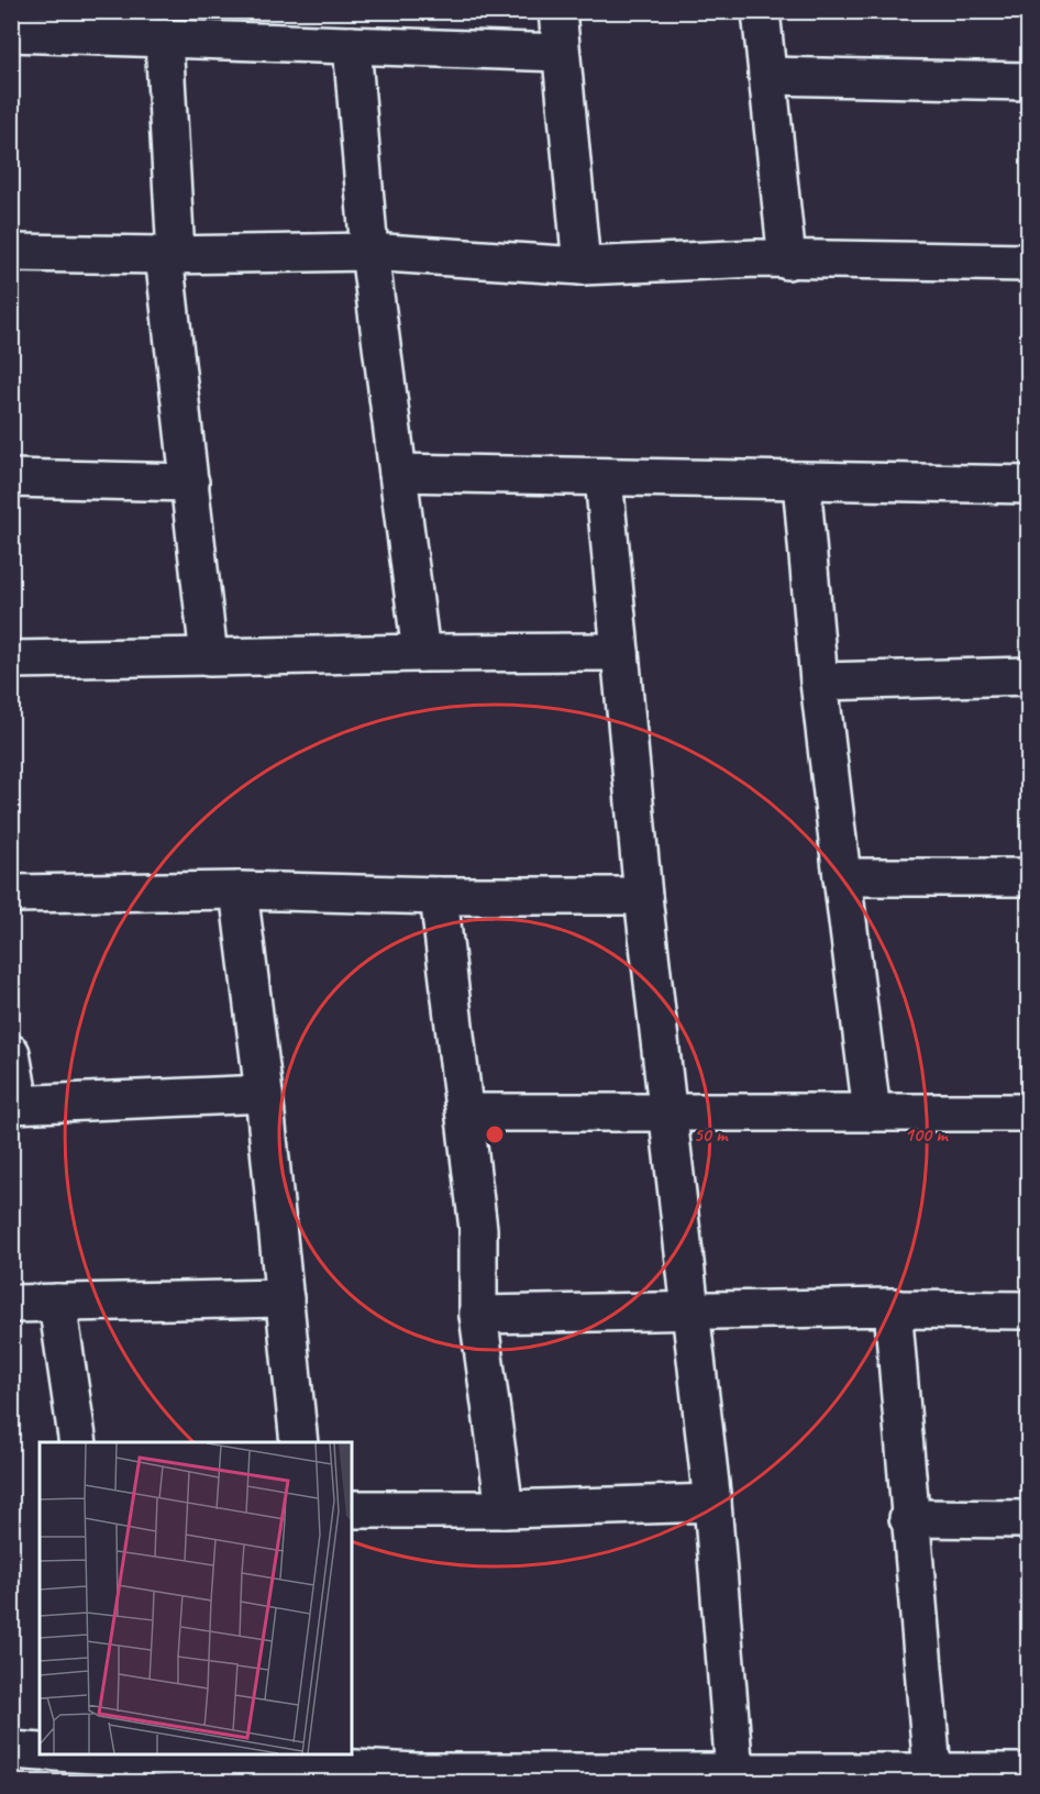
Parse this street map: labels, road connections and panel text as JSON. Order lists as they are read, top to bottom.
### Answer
{
  "rings": ["50 m", "100 m"]
}
